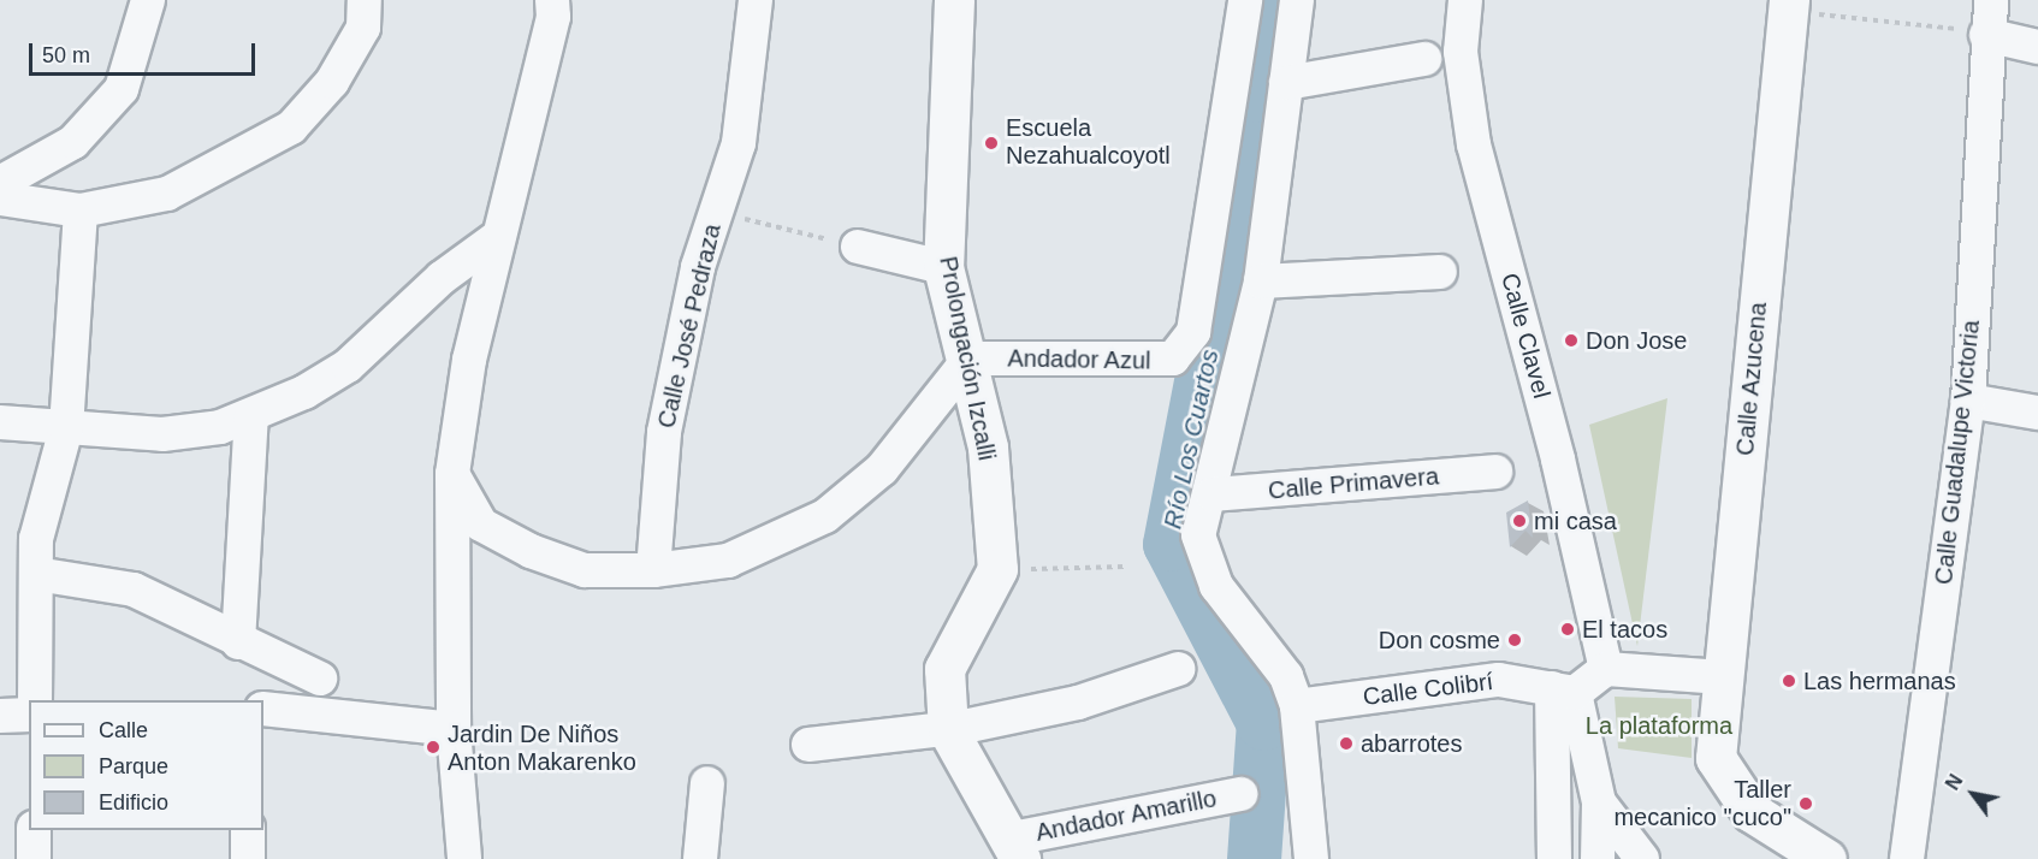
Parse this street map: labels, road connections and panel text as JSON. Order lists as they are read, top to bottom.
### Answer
{
  "streets": {
    "street": [
      "Calle José Pedraza",
      "Calle Clavel",
      "Prolongación Izcalli",
      "Andador Azul",
      "Calle Azucena",
      "Calle Guadalupe Victoria",
      "Calle Primavera",
      "Calle Colibrí",
      "Andador Amarillo"
    ]
  },
  "crossings": [
    ["Prolongación Izcalli", "Andador Azul"],
    ["Prolongación Izcalli", "Andador Amarillo"]
  ],
  "water": ["Río Los Cuartos"],
  "parks": ["La plataforma"],
  "places": [
    "Escuela Nezahualcoyotl",
    "Don Jose",
    "mi casa",
    "El tacos",
    "Don cosme",
    "Las hermanas",
    "abarrotes",
    "Jardin De Niños Anton Makarenko",
    "Taller mecanico \"cuco\""
  ],
  "legend": ["Calle", "Parque", "Edificio"],
  "scale_bar": "50 m",
  "north": "top left"
}
